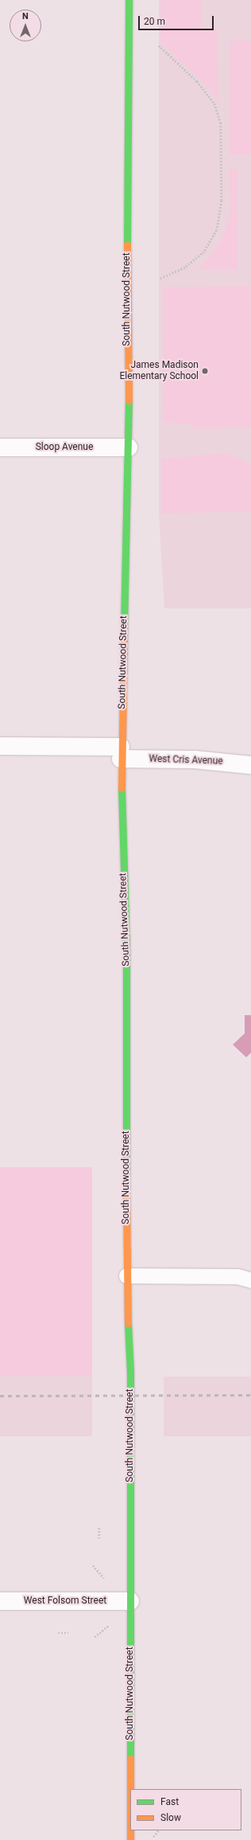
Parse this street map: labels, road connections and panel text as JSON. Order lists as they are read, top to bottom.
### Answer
{
  "streets": {
    "street": [
      "South Nutwood Street",
      "Sloop Avenue",
      "West Cris Avenue",
      "West Folsom Street"
    ]
  },
  "crossings": [
    ["South Nutwood Street", "Sloop Avenue"],
    ["South Nutwood Street", "West Cris Avenue"],
    ["South Nutwood Street", "West Folsom Street"]
  ],
  "places": ["James Madison Elementary School"],
  "legend": ["Fast", "Slow"],
  "scale_bar": "20 m",
  "north": "top"
}
